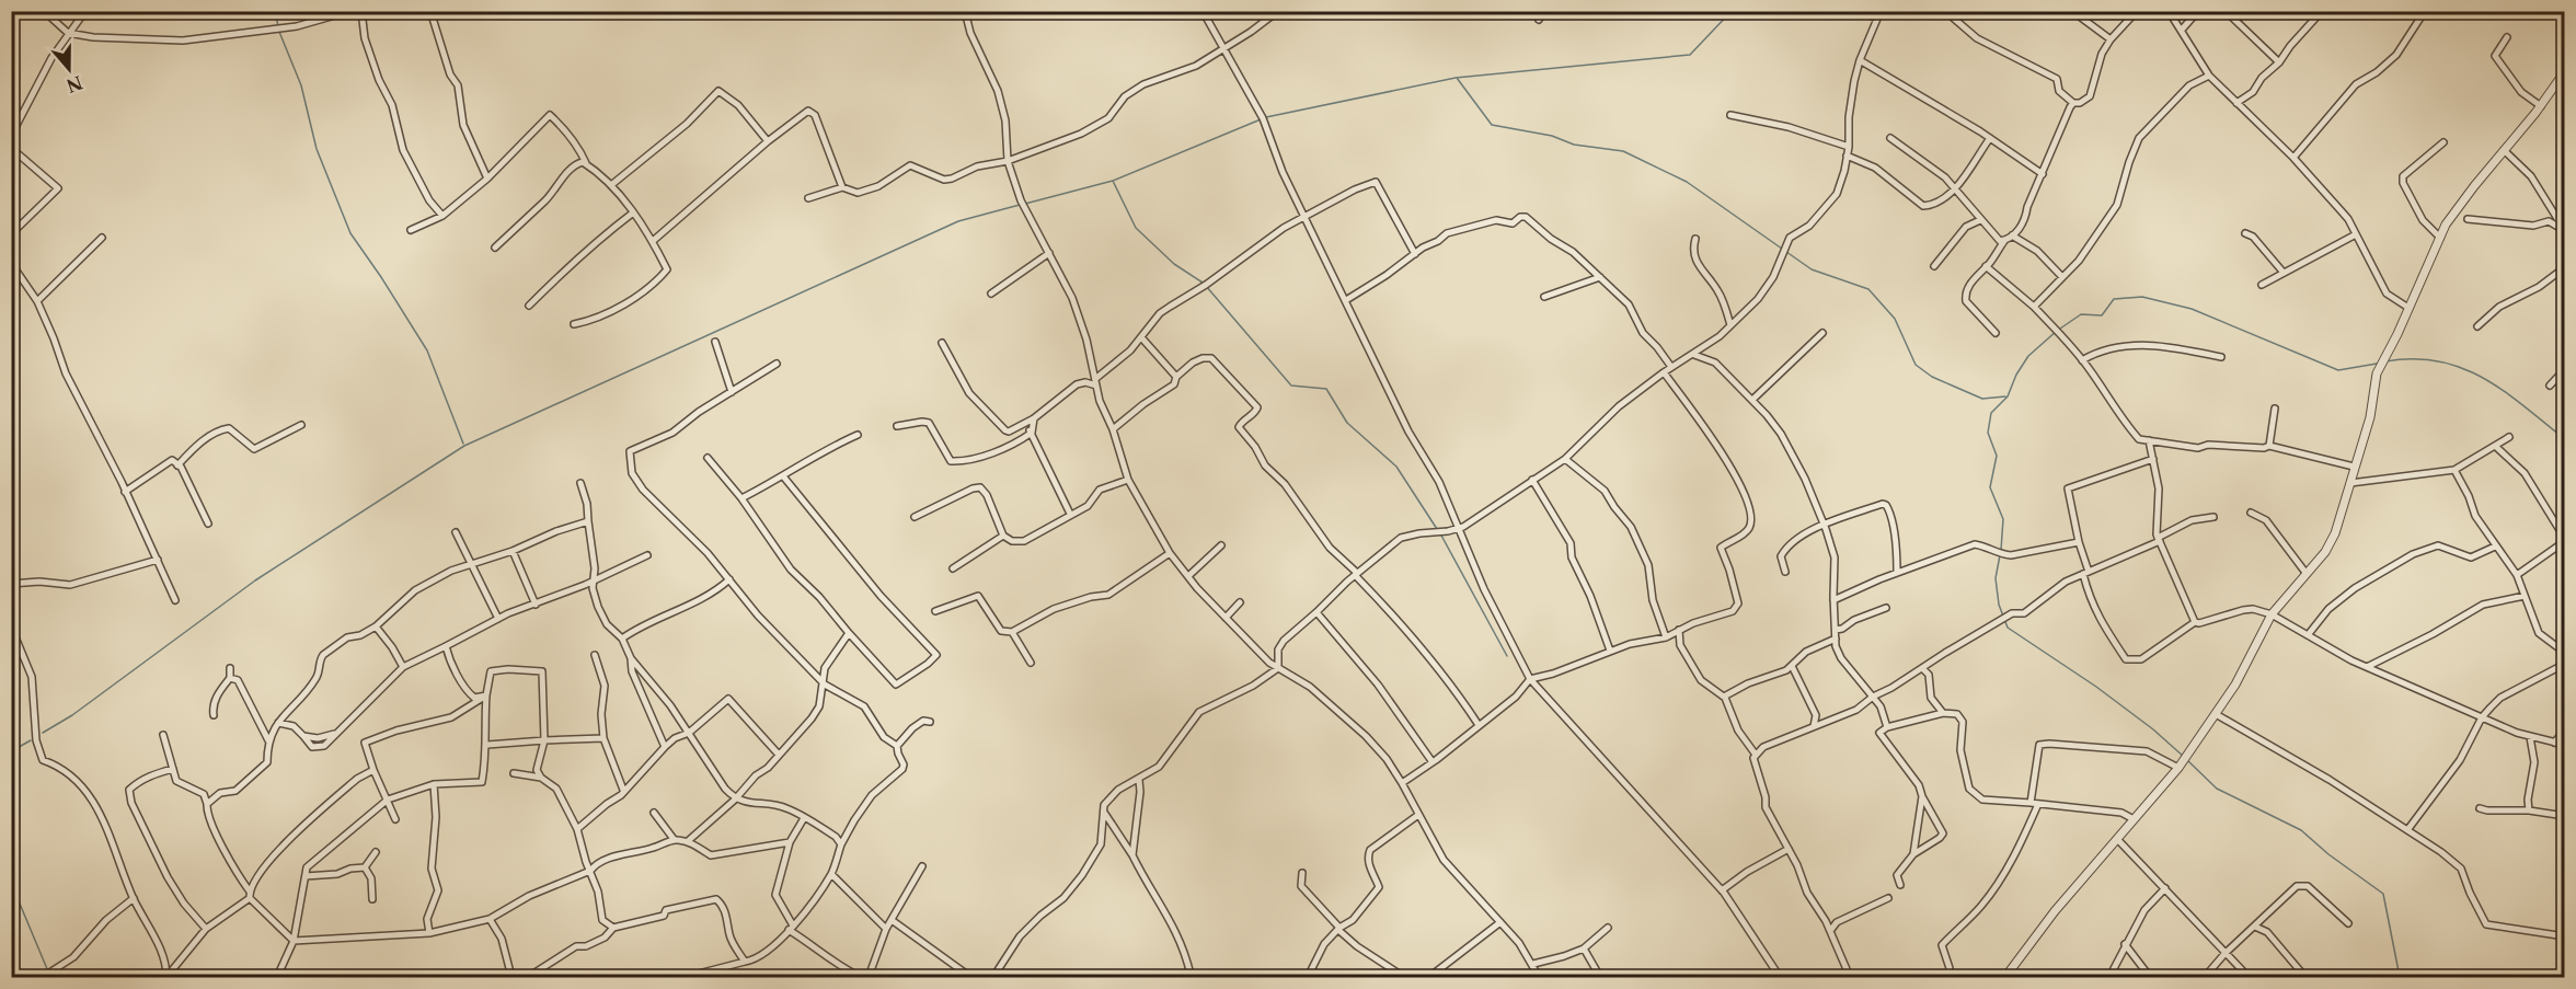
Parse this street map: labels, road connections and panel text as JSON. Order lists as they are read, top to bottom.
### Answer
{
  "north": "bottom"
}
